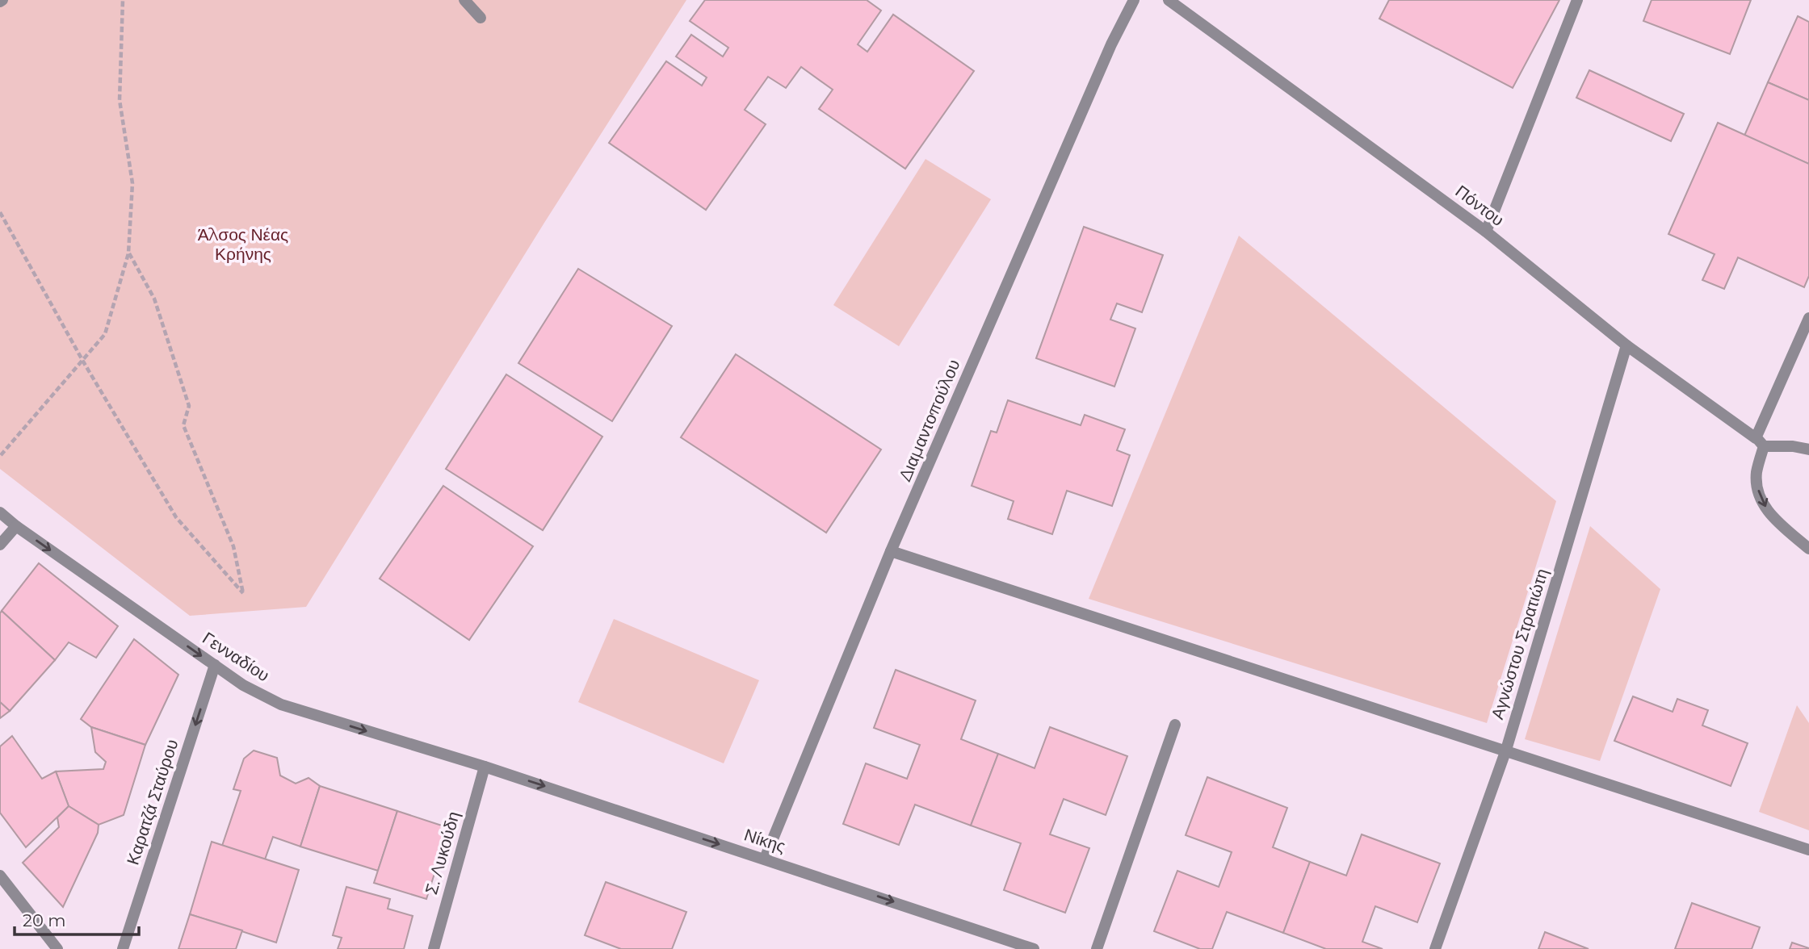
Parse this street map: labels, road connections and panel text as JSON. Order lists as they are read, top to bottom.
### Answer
{
  "streets": {
    "street": [
      "Πόντου",
      "Διαμαντοπούλου",
      "Αγνώστου Στρατιώτη",
      "Γενναδίου",
      "Καρατζά Σταύρου",
      "Νίκης",
      "Σ. Λυκούδη"
    ]
  },
  "crossings": [
    ["Πόντου", "Αγνώστου Στρατιώτη"],
    ["Διαμαντοπούλου", "Νίκης"],
    ["Γενναδίου", "Καρατζά Σταύρου"],
    ["Γενναδίου", "Νίκης"],
    ["Γενναδίου", "Σ. Λυκούδη"],
    ["Νίκης", "Σ. Λυκούδη"]
  ],
  "one_way": ["Γενναδίου", "Καρατζά Σταύρου", "Νίκης"],
  "parks": ["Άλσος Νέας Κρήνης"],
  "scale_bar": "20 m"
}
